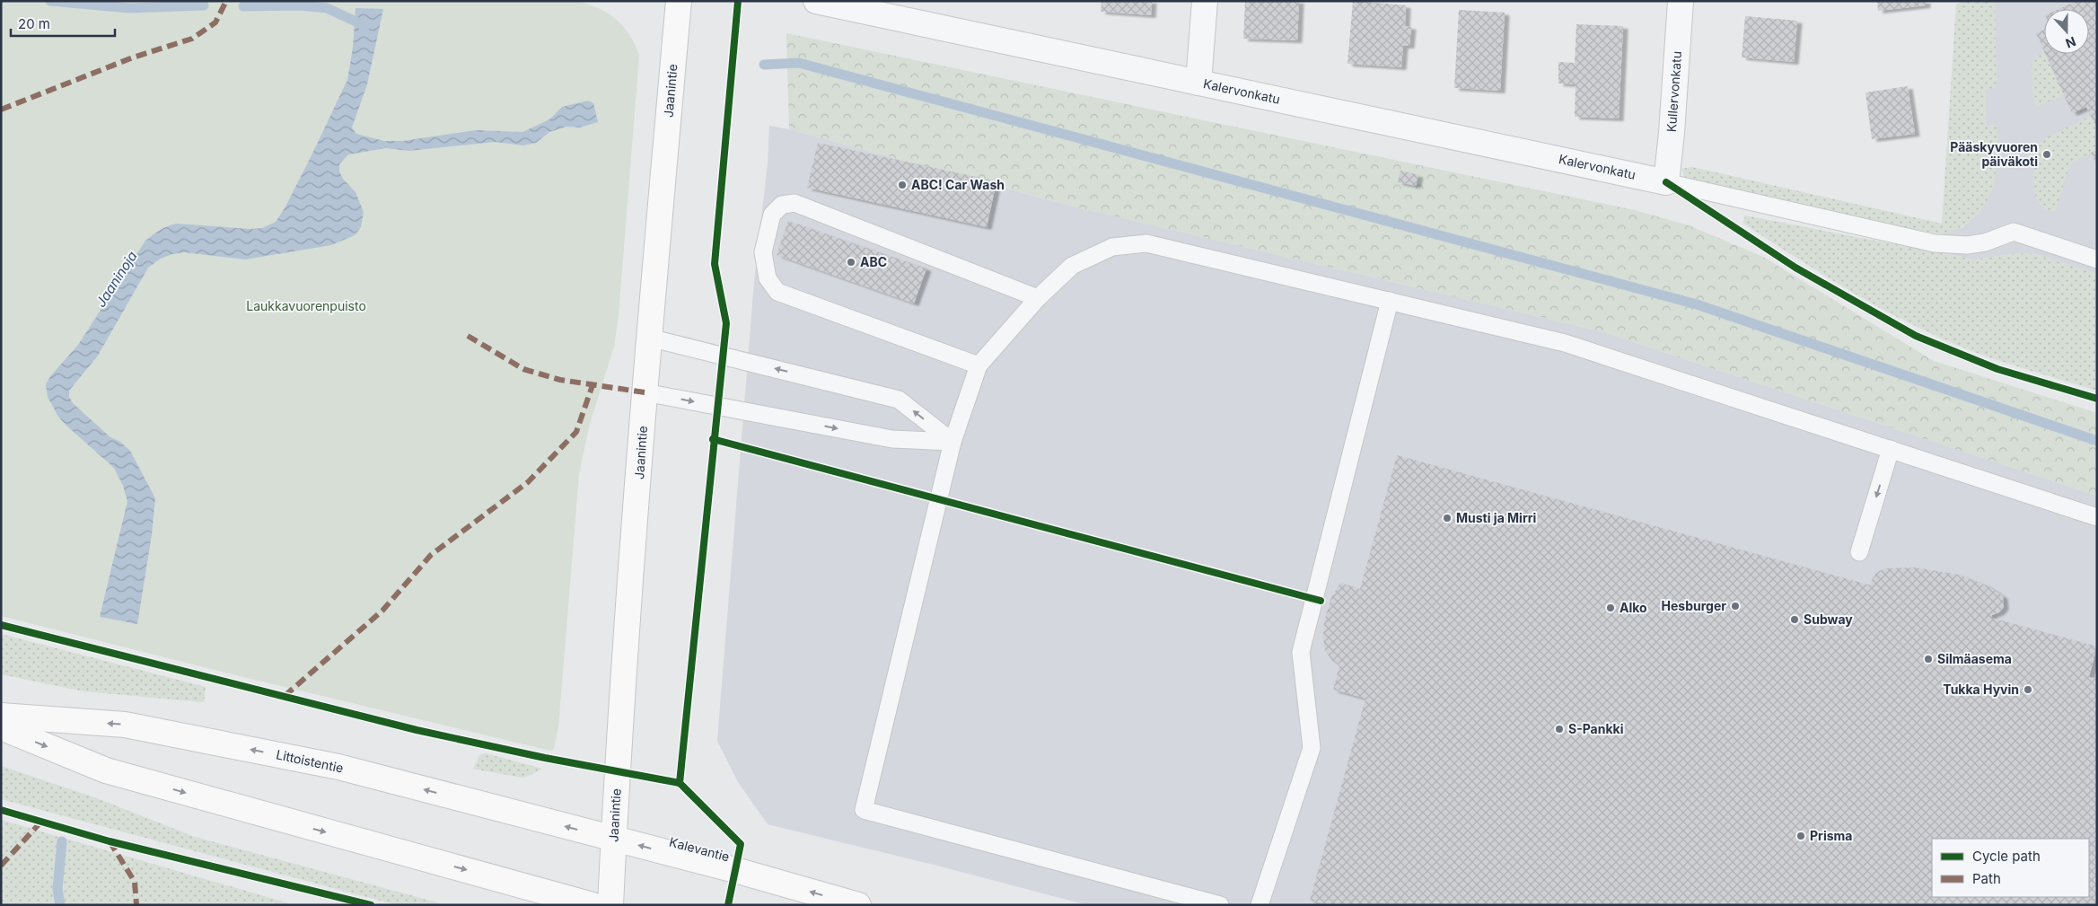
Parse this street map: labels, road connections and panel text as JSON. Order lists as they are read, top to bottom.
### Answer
{
  "streets": {
    "main road": ["Jaanintie", "Littoistentie", "Kalevantie"],
    "street": ["Kalervonkatu", "Kullervonkatu"]
  },
  "crossings": [
    ["Jaanintie", "Littoistentie"],
    ["Jaanintie", "Kalevantie"],
    ["Kalervonkatu", "Kullervonkatu"],
    ["Littoistentie", "Kalevantie"]
  ],
  "one_way": ["Kalevantie"],
  "water": ["Jaaninoja"],
  "parks": ["Laukkavuorenpuisto"],
  "places": [
    "Pääskyvuoren päiväkoti",
    "ABC! Car Wash",
    "ABC",
    "Musti ja Mirri",
    "Hesburger",
    "Alko",
    "Subway",
    "Silmäasema",
    "Tukka Hyvin",
    "S-Pankki",
    "Prisma"
  ],
  "legend": ["Cycle path", "Path"],
  "scale_bar": "20 m",
  "north": "bottom"
}
